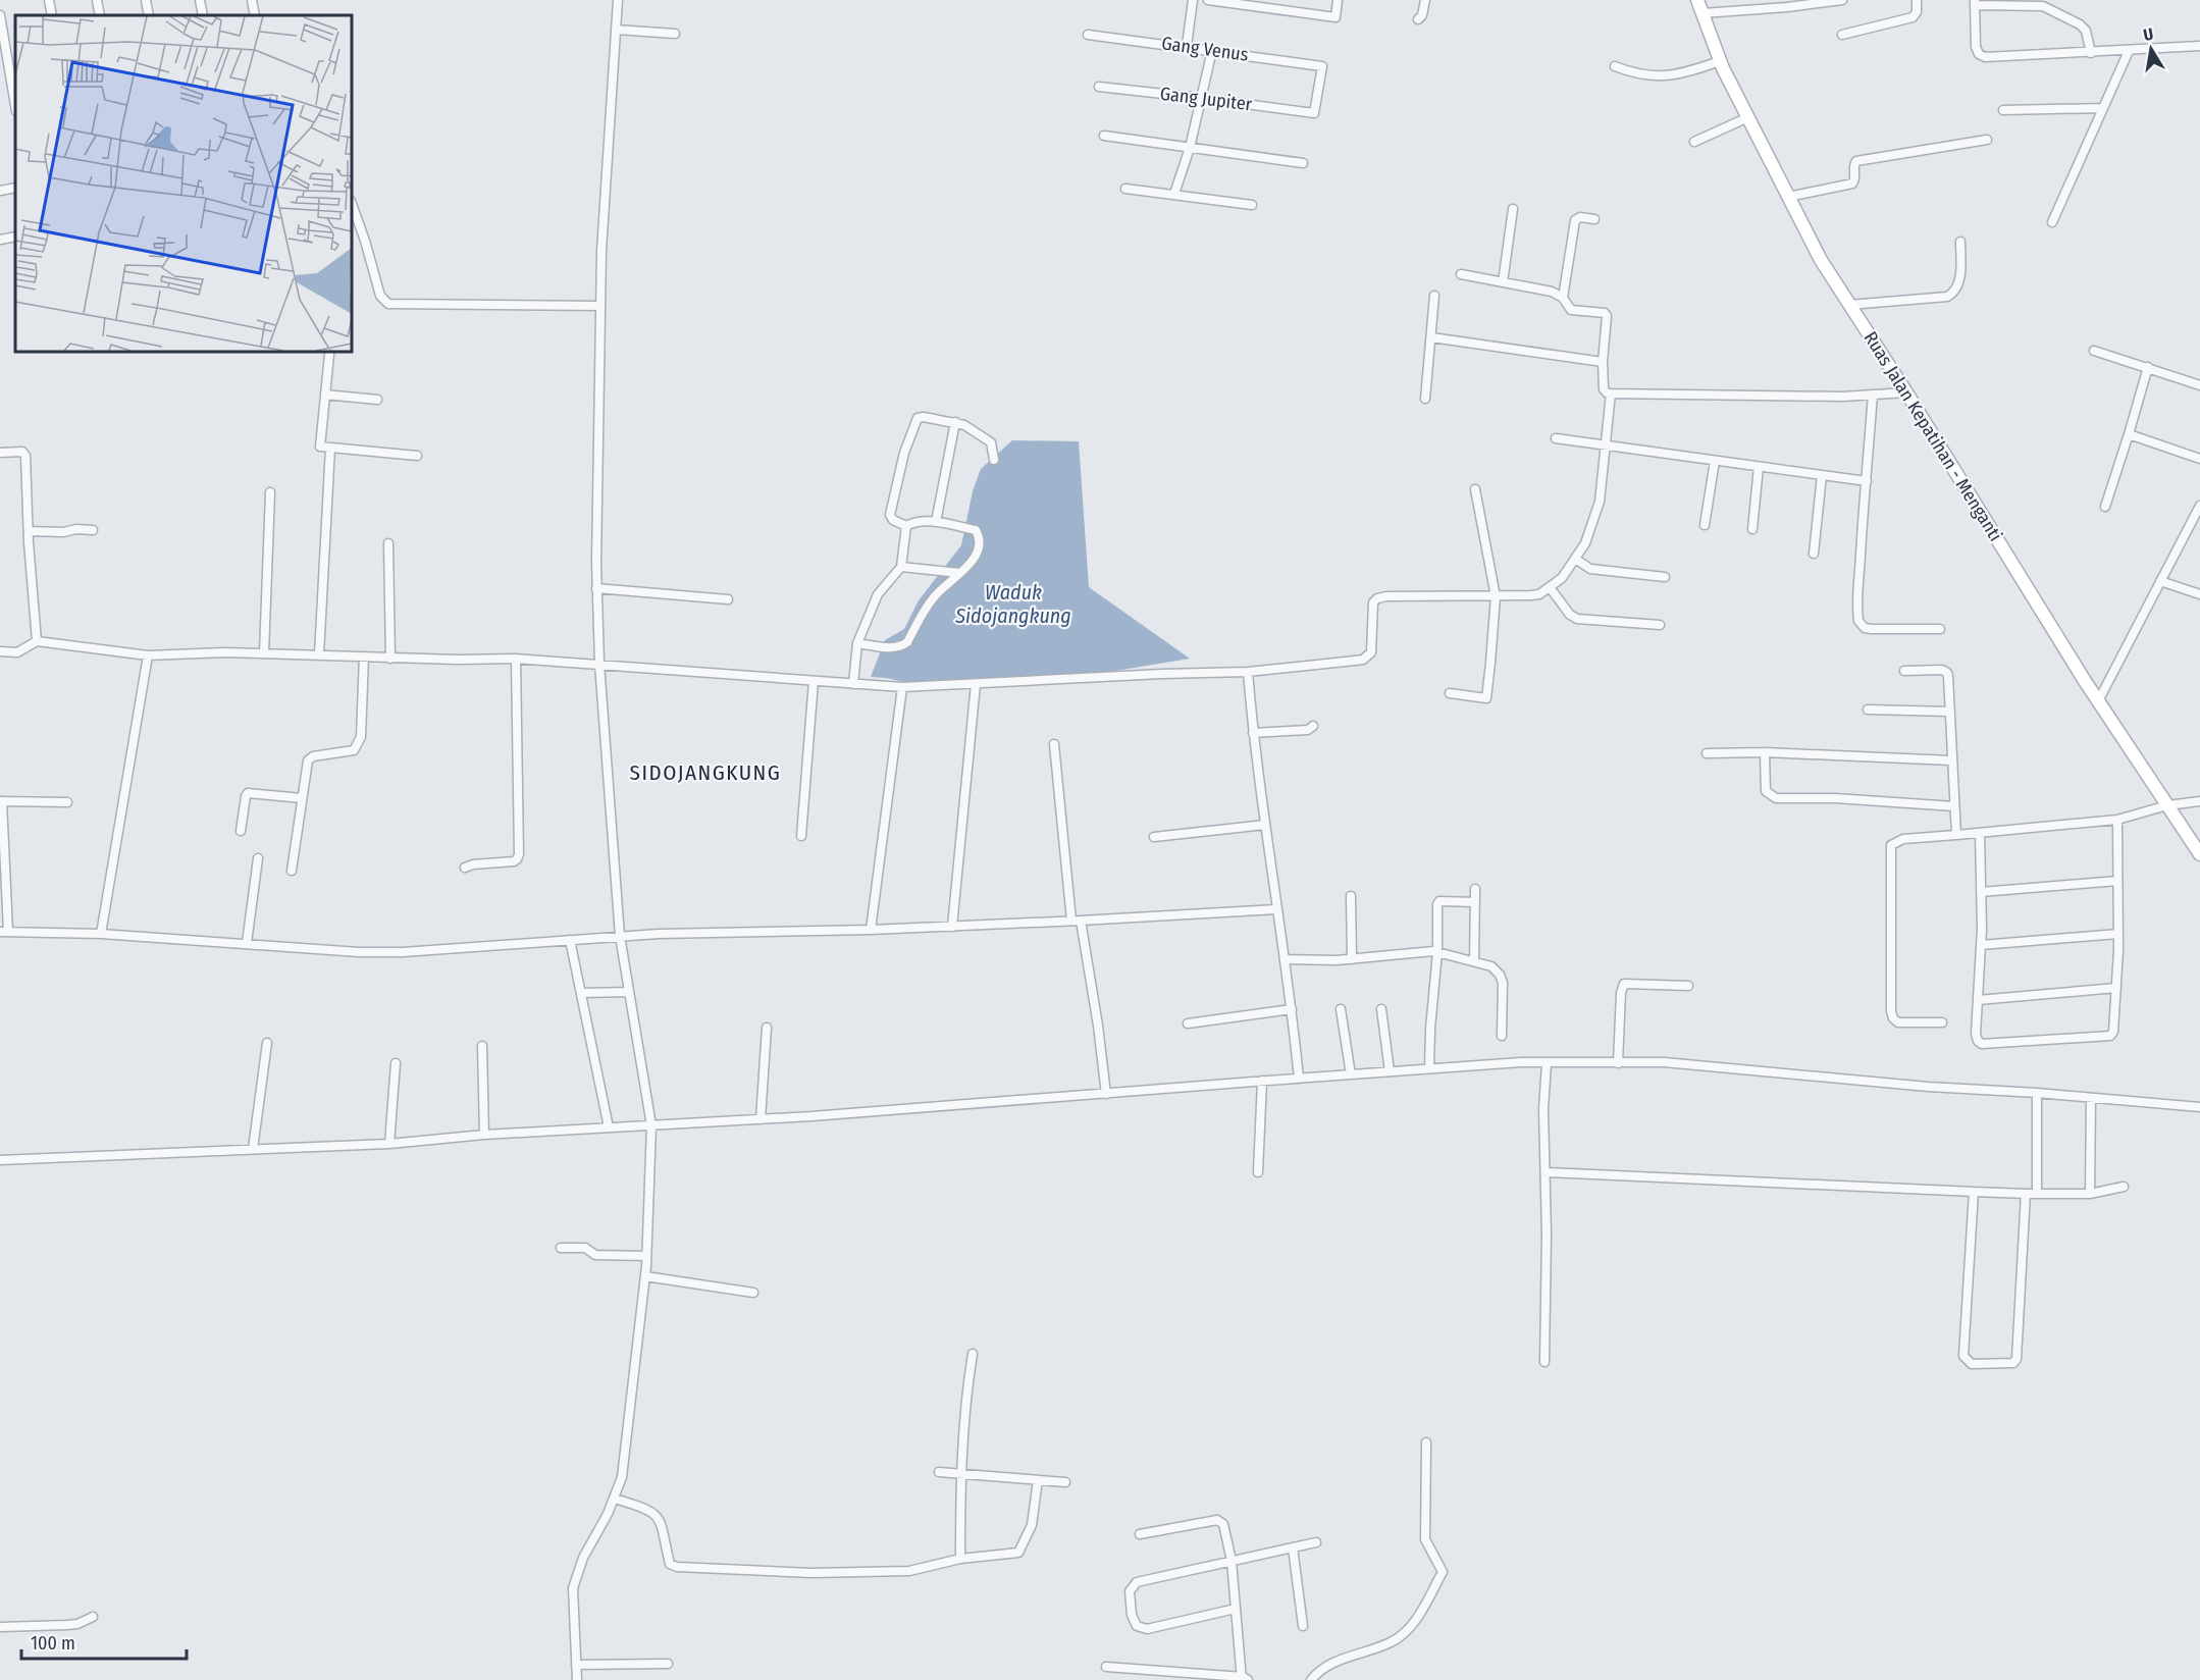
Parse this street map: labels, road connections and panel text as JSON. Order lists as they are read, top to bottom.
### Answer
{
  "streets": {
    "main road": ["Ruas Jalan Kepatihan - Menganti"],
    "street": ["Gang Venus", "Gang Jupiter"]
  },
  "crossings": [
    ["Gang Venus", "Gang Jupiter"]
  ],
  "districts": ["SIDOJANGKUNG"],
  "water": ["Waduk Sidojangkung"],
  "scale_bar": "100 m",
  "north": "top"
}
